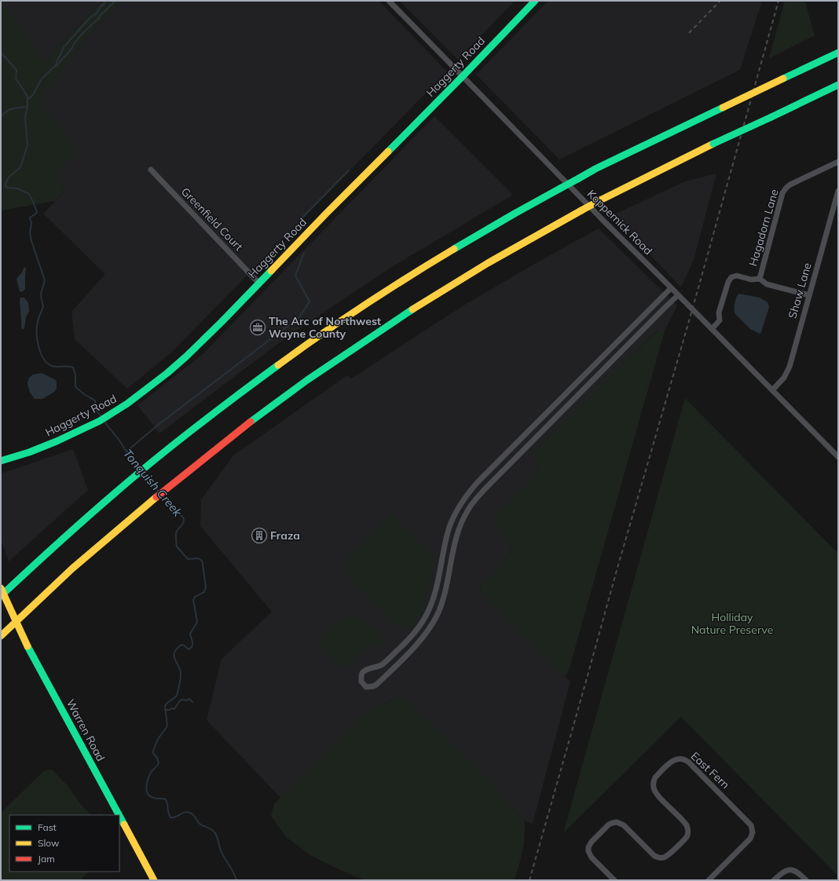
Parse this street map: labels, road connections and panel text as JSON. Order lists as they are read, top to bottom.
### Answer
{
  "streets": {
    "main road": ["Haggerty Road", "Warren Road"],
    "street": [
      "Greenfield Court",
      "Koppernick Road",
      "Hagadorn Lane",
      "Shaw Lane",
      "East Fern"
    ]
  },
  "crossings": [
    ["Haggerty Road", "Greenfield Court"],
    ["Haggerty Road", "Koppernick Road"],
    ["Koppernick Road", "Shaw Lane"],
    ["Hagadorn Lane", "Shaw Lane"]
  ],
  "water": ["Tonquish Creek"],
  "parks": ["Holliday Nature Preserve"],
  "places": {
    "office": ["The Arc of Northwest Wayne County"],
    "building": ["Fraza"]
  },
  "legend": ["Fast", "Slow", "Jam"]
}
